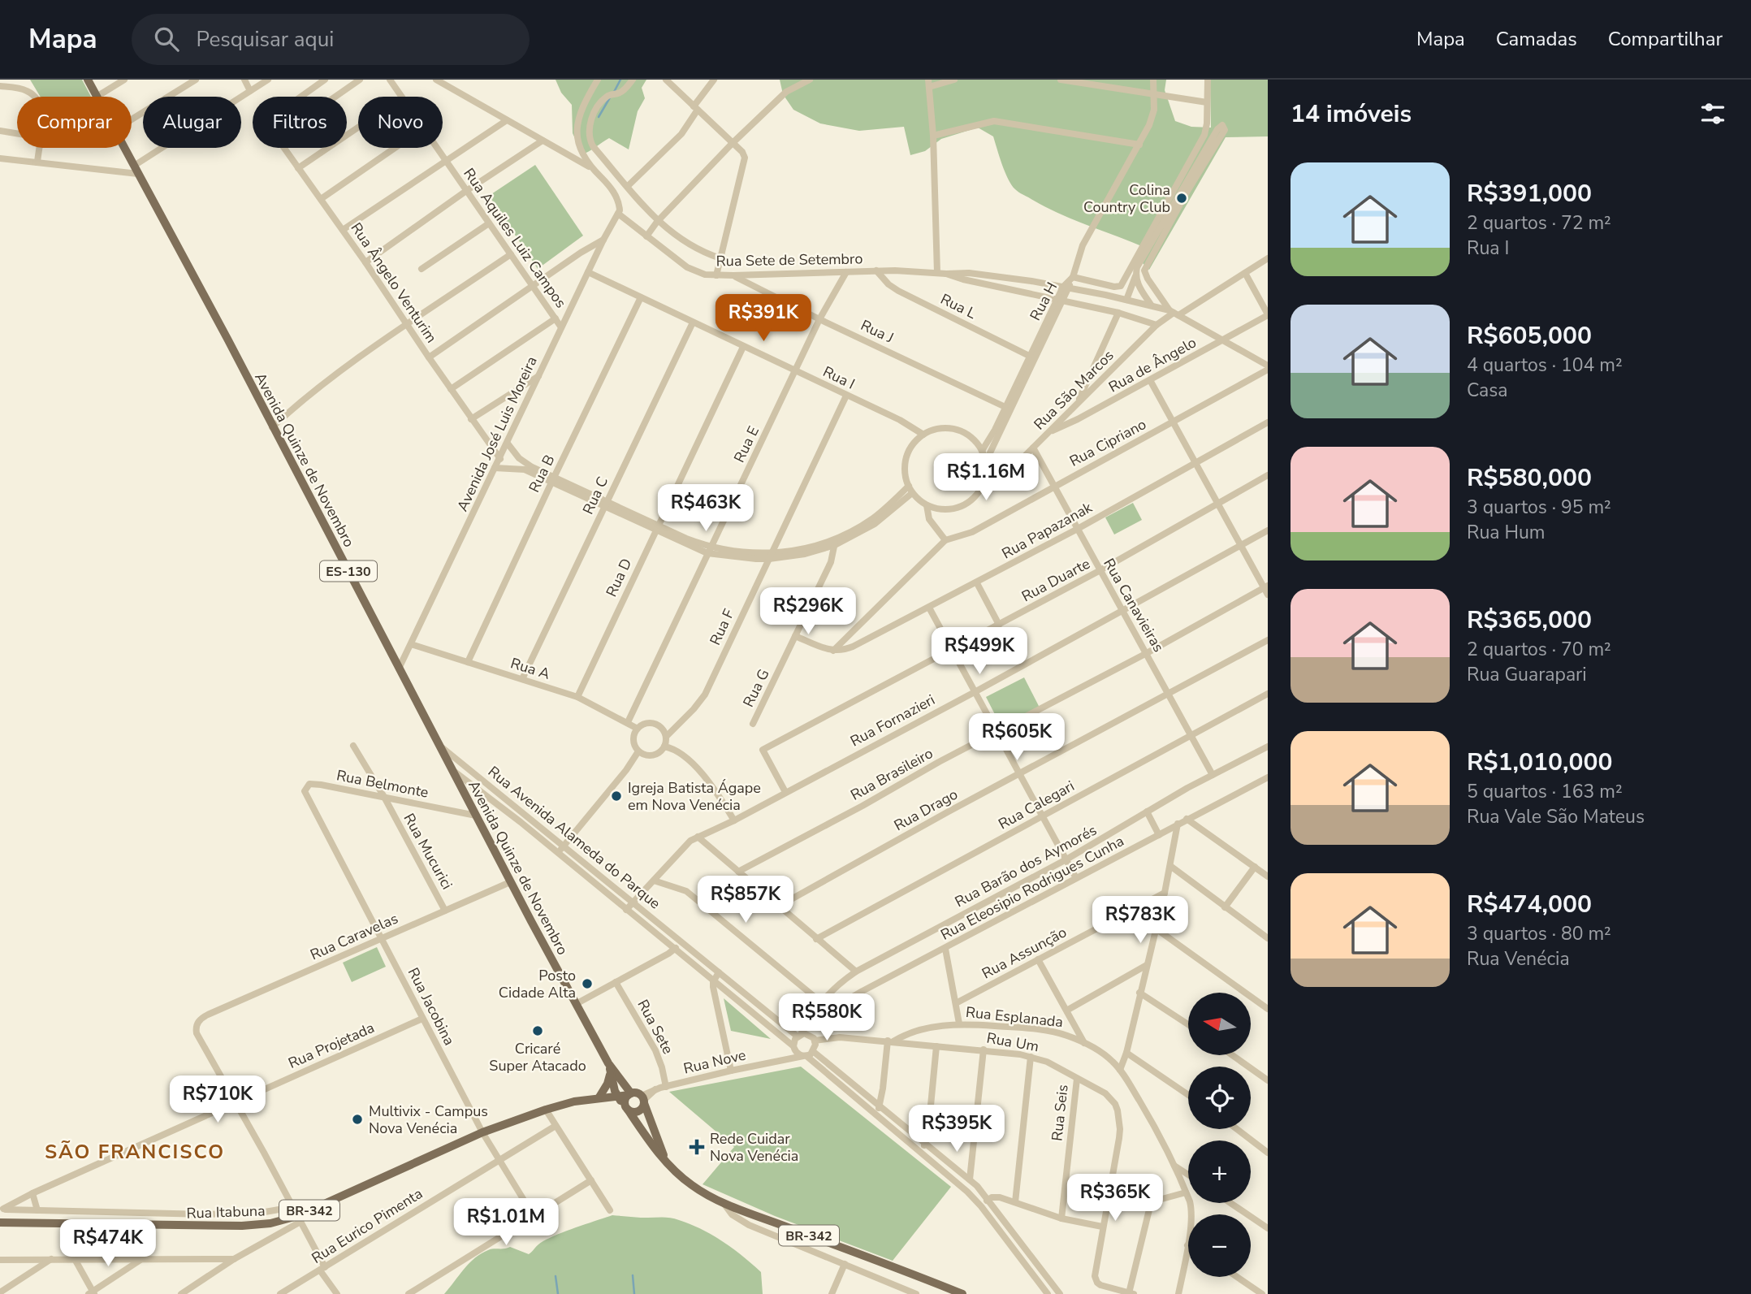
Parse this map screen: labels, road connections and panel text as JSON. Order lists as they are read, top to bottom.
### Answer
{
  "streets": {
    "main road": [
      "Avenida Quinze de Novembro",
      "ES-130",
      "BR-342",
      "Rua Itabuna"
    ],
    "street": [
      "Rua Aquiles Luiz Campos",
      "Rua Sete de Setembro",
      "Rua Ângelo Venturim",
      "Rua H",
      "Rua L",
      "Rua J",
      "Rua de Ângelo",
      "Rua I",
      "Rua São Marcos",
      "Avenida José Luis Moreira",
      "Rua Cipriano",
      "Rua E",
      "Rua B",
      "Rua C",
      "Rua Papazanak",
      "Rua D",
      "Rua Duarte",
      "Rua Canavieiras",
      "Rua F",
      "Rua A",
      "Rua G",
      "Rua Fornazieri",
      "Rua Brasileiro",
      "Rua Belmonte",
      "Rua Calegari",
      "Rua Drago",
      "Rua Avenida Alameda do Parque",
      "Rua Mucurici",
      "Rua Barão dos Aymorés",
      "Rua Eleosipio Rodrigues Cunha",
      "Rua Caravelas",
      "Rua Assunção",
      "Rua Jacobina",
      "Rua Esplanada",
      "Rua Sete",
      "Rua Um",
      "Rua Projetada",
      "Rua Nove",
      "Rua Seis",
      "Rua Eurico Pimenta"
    ]
  },
  "crossings": [
    ["Rua Aquiles Luiz Campos", "Avenida José Luis Moreira"],
    ["Rua Sete de Setembro", "Rua H"],
    ["Rua Sete de Setembro", "Rua L"],
    ["Rua Sete de Setembro", "Rua J"],
    ["Rua Sete de Setembro", "Rua de Ângelo"],
    ["Rua Sete de Setembro", "Rua São Marcos"],
    ["Rua Sete de Setembro", "Avenida José Luis Moreira"],
    ["Rua Sete de Setembro", "Rua Cipriano"],
    ["Rua Sete de Setembro", "Rua E"],
    ["Rua Ângelo Venturim", "Avenida José Luis Moreira"],
    ["Rua H", "Rua L"],
    ["Rua H", "Rua J"],
    ["Rua H", "Rua I"],
    ["Rua H", "Rua São Marcos"],
    ["Rua J", "Rua E"],
    ["Rua de Ângelo", "Rua São Marcos"],
    ["Rua I", "Rua São Marcos"],
    ["Rua I", "Avenida José Luis Moreira"],
    ["Rua I", "Rua E"],
    ["Rua I", "Rua B"],
    ["Rua I", "Rua C"],
    ["Rua I", "Rua D"],
    ["Rua I", "Rua F"],
    ["Rua São Marcos", "Rua Canavieiras"],
    ["Avenida José Luis Moreira", "Avenida Quinze de Novembro"],
    ["Avenida José Luis Moreira", "Rua A"],
    ["Rua Cipriano", "Rua Papazanak"],
    ["Rua Cipriano", "Rua Canavieiras"],
    ["Rua E", "Rua A"],
    ["Avenida Quinze de Novembro", "ES-130"],
    ["Avenida Quinze de Novembro", "Rua Belmonte"],
    ["Avenida Quinze de Novembro", "Rua Avenida Alameda do Parque"],
    ["Avenida Quinze de Novembro", "Rua Caravelas"],
    ["Rua B", "Rua A"],
    ["Rua C", "Rua A"],
    ["Rua Papazanak", "Rua Canavieiras"],
    ["ES-130", "Rua Nove"],
    ["ES-130", "BR-342"],
    ["Rua D", "Rua A"],
    ["Rua Duarte", "Rua Canavieiras"],
    ["Rua Duarte", "Rua Fornazieri"],
    ["Rua Canavieiras", "Rua Fornazieri"],
    ["Rua Canavieiras", "Rua Brasileiro"],
    ["Rua Canavieiras", "Rua Calegari"],
    ["Rua Canavieiras", "Rua Drago"],
    ["Rua Canavieiras", "Rua Barão dos Aymorés"],
    ["Rua F", "Rua A"],
    ["Rua Fornazieri", "Rua Avenida Alameda do Parque"],
    ["Rua Belmonte", "Rua Mucurici"],
    ["Rua Belmonte", "Rua Jacobina"],
    ["Rua Avenida Alameda do Parque", "Rua Um"],
    ["Rua Mucurici", "Rua Caravelas"],
    ["Rua Barão dos Aymorés", "Rua Eleosipio Rodrigues Cunha"],
    ["Rua Caravelas", "Rua Jacobina"],
    ["Rua Caravelas", "Rua Projetada"],
    ["Rua Jacobina", "Rua Projetada"],
    ["Rua Jacobina", "Rua Itabuna"],
    ["Rua Jacobina", "Rua Eurico Pimenta"],
    ["Rua Esplanada", "Rua Um"],
    ["Rua Sete", "Rua Nove"],
    ["Rua Um", "Rua Seis"],
    ["Rua Nove", "BR-342"],
    ["BR-342", "Rua Itabuna"]
  ],
  "districts": ["SÃO FRANCISCO"],
  "places": {
    "other": [
      "Colina Country Club",
      "Igreja Batista Ágape em Nova Venécia",
      "Posto Cidade Alta",
      "Cricaré Super Atacado",
      "Multivix - Campus Nova Venécia"
    ],
    "health": ["Rede Cuidar Nova Venécia"]
  },
  "north": "left",
  "page": {
    "header": "Mapa",
    "search": "Pesquisar aqui",
    "nav": ["Mapa", "Camadas", "Compartilhar"],
    "heading": "14 imóveis",
    "chip": [
      "Comprar",
      "Alugar",
      "Filtros",
      "Novo"
    ],
    "list": [
      {
        "name": "R$391,000",
        "note": "2 quartos · 72 m² · Rua I"
      },
      {
        "name": "R$605,000",
        "note": "4 quartos · 104 m² · Casa"
      },
      {
        "name": "R$580,000",
        "note": "3 quartos · 95 m² · Rua Hum"
      },
      {
        "name": "R$365,000",
        "note": "2 quartos · 70 m² · Rua Guarapari"
      },
      {
        "name": "R$1,010,000",
        "note": "5 quartos · 163 m² · Rua Vale São Mateus"
      },
      {
        "name": "R$474,000",
        "note": "3 quartos · 80 m² · Rua Venécia"
      }
    ],
    "price": [
      "R$391K",
      "R$1.16M",
      "R$463K",
      "R$296K",
      "R$499K",
      "R$605K",
      "R$857K",
      "R$783K",
      "R$580K",
      "R$710K",
      "R$395K",
      "R$365K",
      "R$1.01M",
      "R$474K"
    ],
    "map_buttons": ["+", "−"]
  }
}
